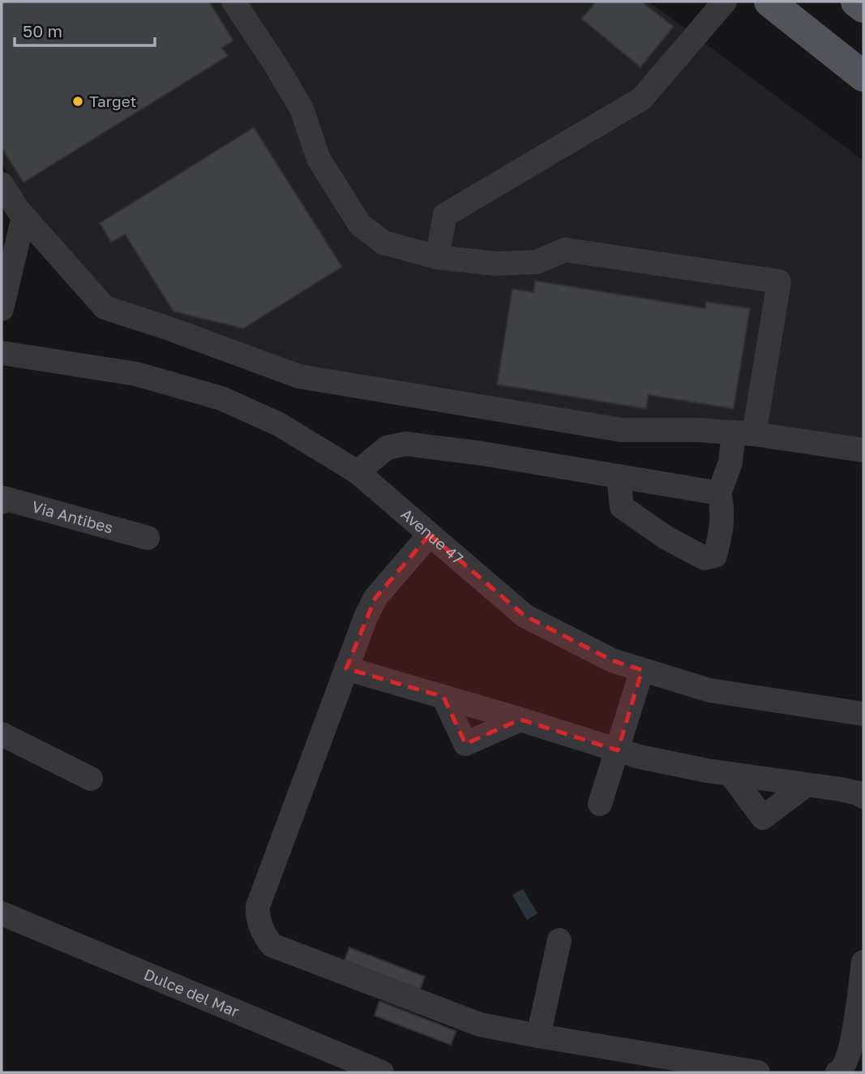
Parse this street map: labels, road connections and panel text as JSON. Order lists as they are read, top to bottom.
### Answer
{
  "streets": {
    "street": ["Via Antibes", "Avenue 47", "Dulce del Mar"]
  },
  "places": ["Target"],
  "scale_bar": "50 m"
}
